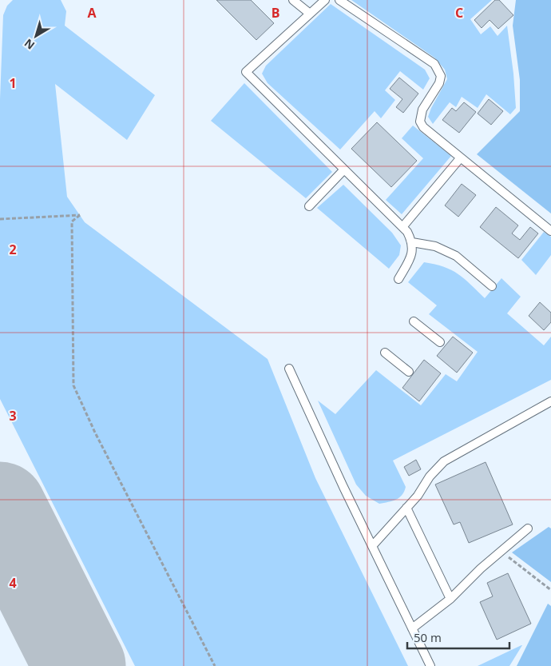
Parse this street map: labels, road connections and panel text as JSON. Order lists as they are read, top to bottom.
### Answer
{
  "scale_bar": "50 m",
  "north": "bottom left",
  "grid": {
    "columns": ["A", "B", "C"],
    "rows": [
      "1",
      "2",
      "3",
      "4"
    ]
  }
}
